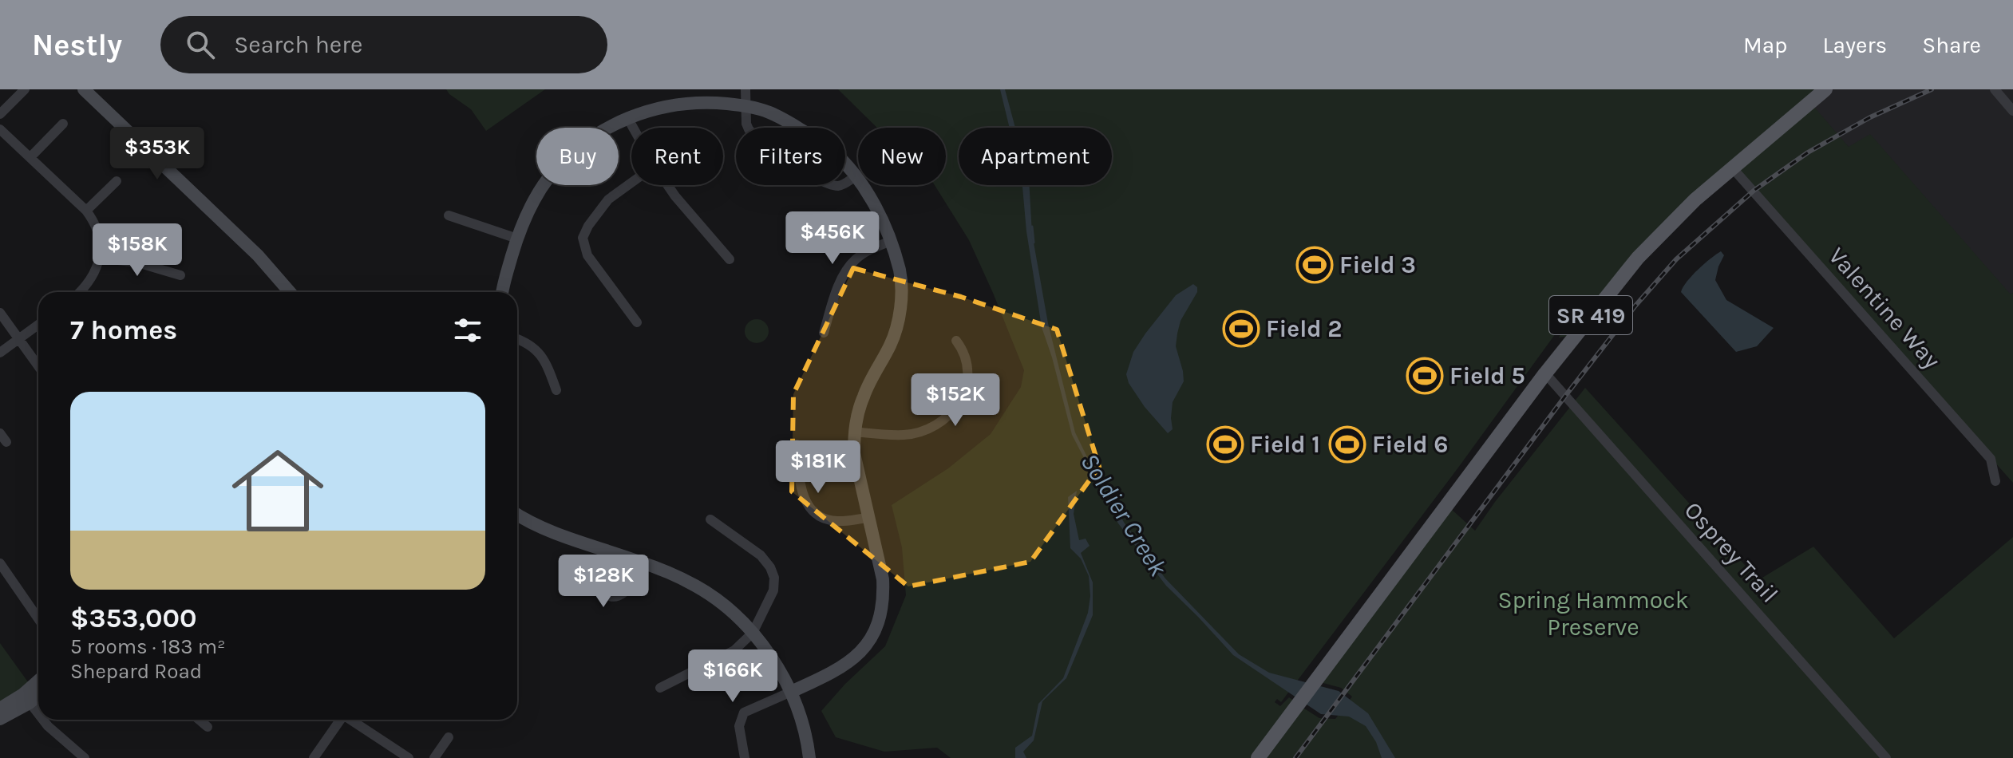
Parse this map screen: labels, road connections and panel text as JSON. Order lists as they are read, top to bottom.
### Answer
{
  "streets": {
    "main road": ["SR 419"],
    "street": ["Valentine Way", "Osprey Trail"]
  },
  "crossings": [
    ["Valentine Way", "SR 419"],
    ["SR 419", "Osprey Trail"]
  ],
  "water": ["Soldier Creek"],
  "parks": ["Spring Hammock Preserve"],
  "places": {
    "sports": [
      "Field 3",
      "Field 2",
      "Field 5",
      "Field 1",
      "Field 6"
    ]
  },
  "page": {
    "header": "Nestly",
    "search": "Search here",
    "nav": ["Map", "Layers", "Share"],
    "price": [
      "$353K",
      "$456K",
      "$158K",
      "$152K",
      "$181K",
      "$128K",
      "$166K"
    ],
    "chip": [
      "Buy",
      "Rent",
      "Filters",
      "New",
      "Apartment"
    ],
    "heading": "7 homes",
    "list": [
      {
        "name": "$353,000",
        "note": "5 rooms · 183 m² · Shepard Road"
      }
    ]
  }
}
